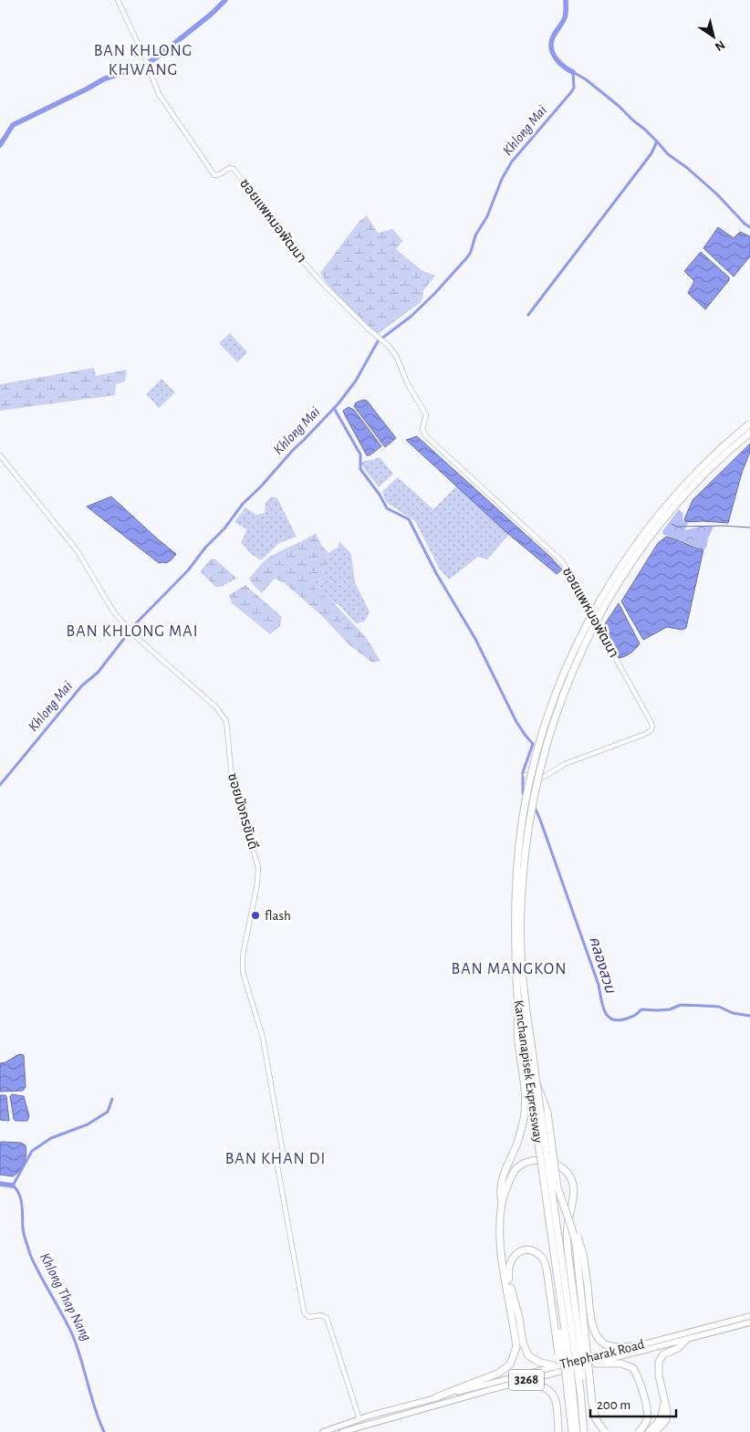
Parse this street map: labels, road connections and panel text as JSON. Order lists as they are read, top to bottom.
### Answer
{
  "streets": {
    "highway": ["Kanchanapisek Expressway"],
    "main road": ["Thepharak Road", "3268"],
    "street": ["ซอยแพหมอพัฒนา", "ซอยมังกรขันดี"]
  },
  "crossings": [
    ["ซอยมังกรขันดี", "Thepharak Road"]
  ],
  "districts": [
    "BAN KHLONG KHWANG",
    "BAN KHLONG MAI",
    "BAN MANGKON",
    "BAN KHAN DI"
  ],
  "water": ["Khlong Mai", "คลองสวน", "Khlong Thap Nang"],
  "places": ["flash"],
  "scale_bar": "200 m",
  "north": "bottom right"
}
